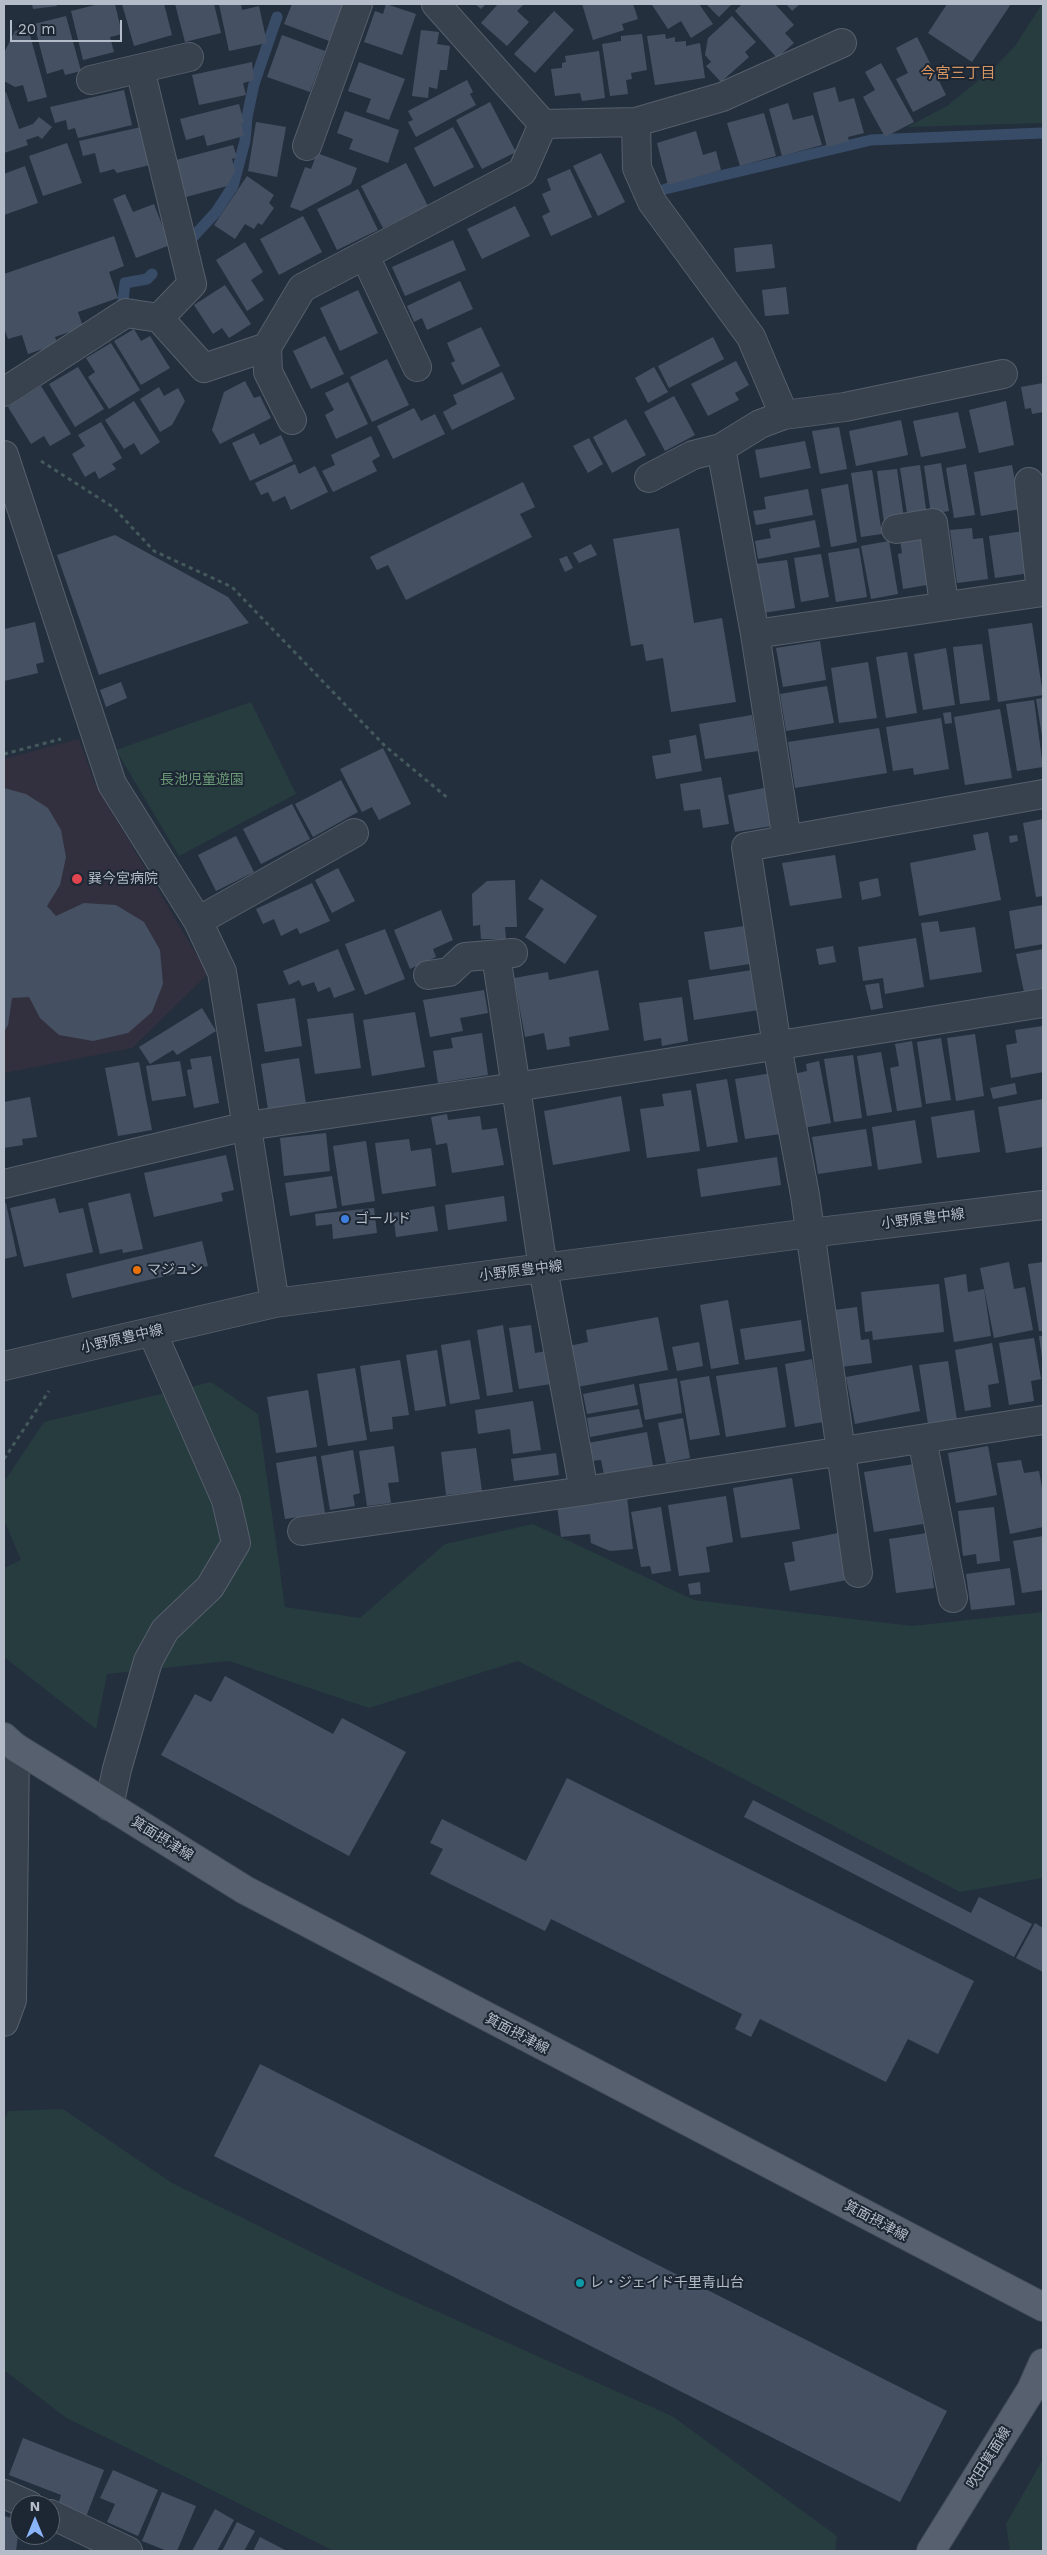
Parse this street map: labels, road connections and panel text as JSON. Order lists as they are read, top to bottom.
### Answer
{
  "streets": {
    "main road": ["箕面摂津線", "吹田箕面線"],
    "street": ["小野原豊中線"]
  },
  "districts": ["今宮三丁目"],
  "parks": ["長池児童遊園"],
  "places": [
    "巽今宮病院",
    "ゴールド",
    "マジュン",
    "レ・ジェイド千里青山台"
  ],
  "scale_bar": "20 m",
  "north": "top"
}
